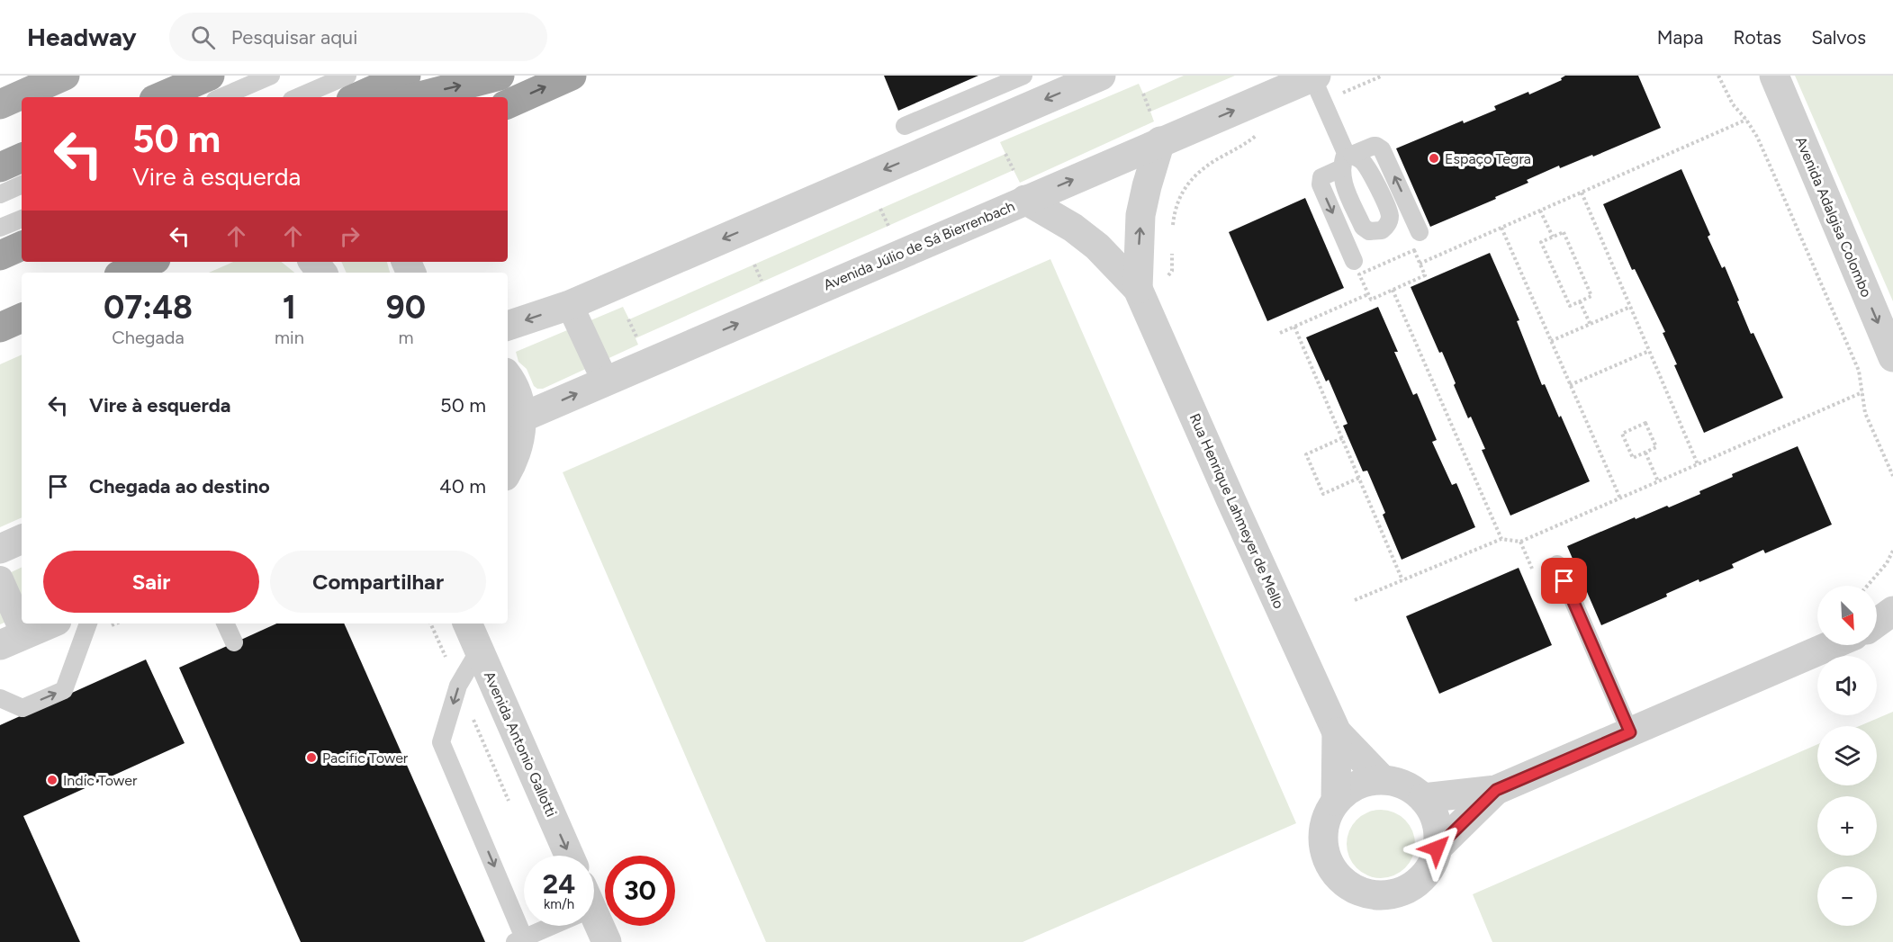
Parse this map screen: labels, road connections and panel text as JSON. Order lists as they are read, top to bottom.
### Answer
{
  "streets": {
    "street": [
      "Avenida Adalgisa Colombo",
      "Avenida Júlio de Sá Bierrenbach",
      "Rua Henrique Lahmeyer de Mello",
      "Avenida Antonio Gallotti"
    ]
  },
  "crossings": [
    ["Avenida Júlio de Sá Bierrenbach", "Rua Henrique Lahmeyer de Mello"]
  ],
  "one_way": ["Avenida Adalgisa Colombo", "Avenida Antonio Gallotti"],
  "places": ["Espaço Tegra", "Pacific Tower", "Indic Tower"],
  "north": "bottom right",
  "page": {
    "header": "Headway",
    "search": "Pesquisar aqui",
    "nav": ["Mapa", "Rotas", "Salvos"],
    "turn": ["50 m", "Vire à esquerda"],
    "eta": [
      "07:48",
      "Chegada",
      "1",
      "min",
      "90",
      "m"
    ],
    "list": [
      {
        "name": "Vire à esquerda",
        "value": "50 m"
      },
      {
        "name": "Chegada ao destino",
        "value": "40 m"
      }
    ],
    "buttons": ["Sair", "Compartilhar"],
    "map_buttons": ["+", "−"],
    "speed": "24 km/h",
    "limit": "30"
  }
}
